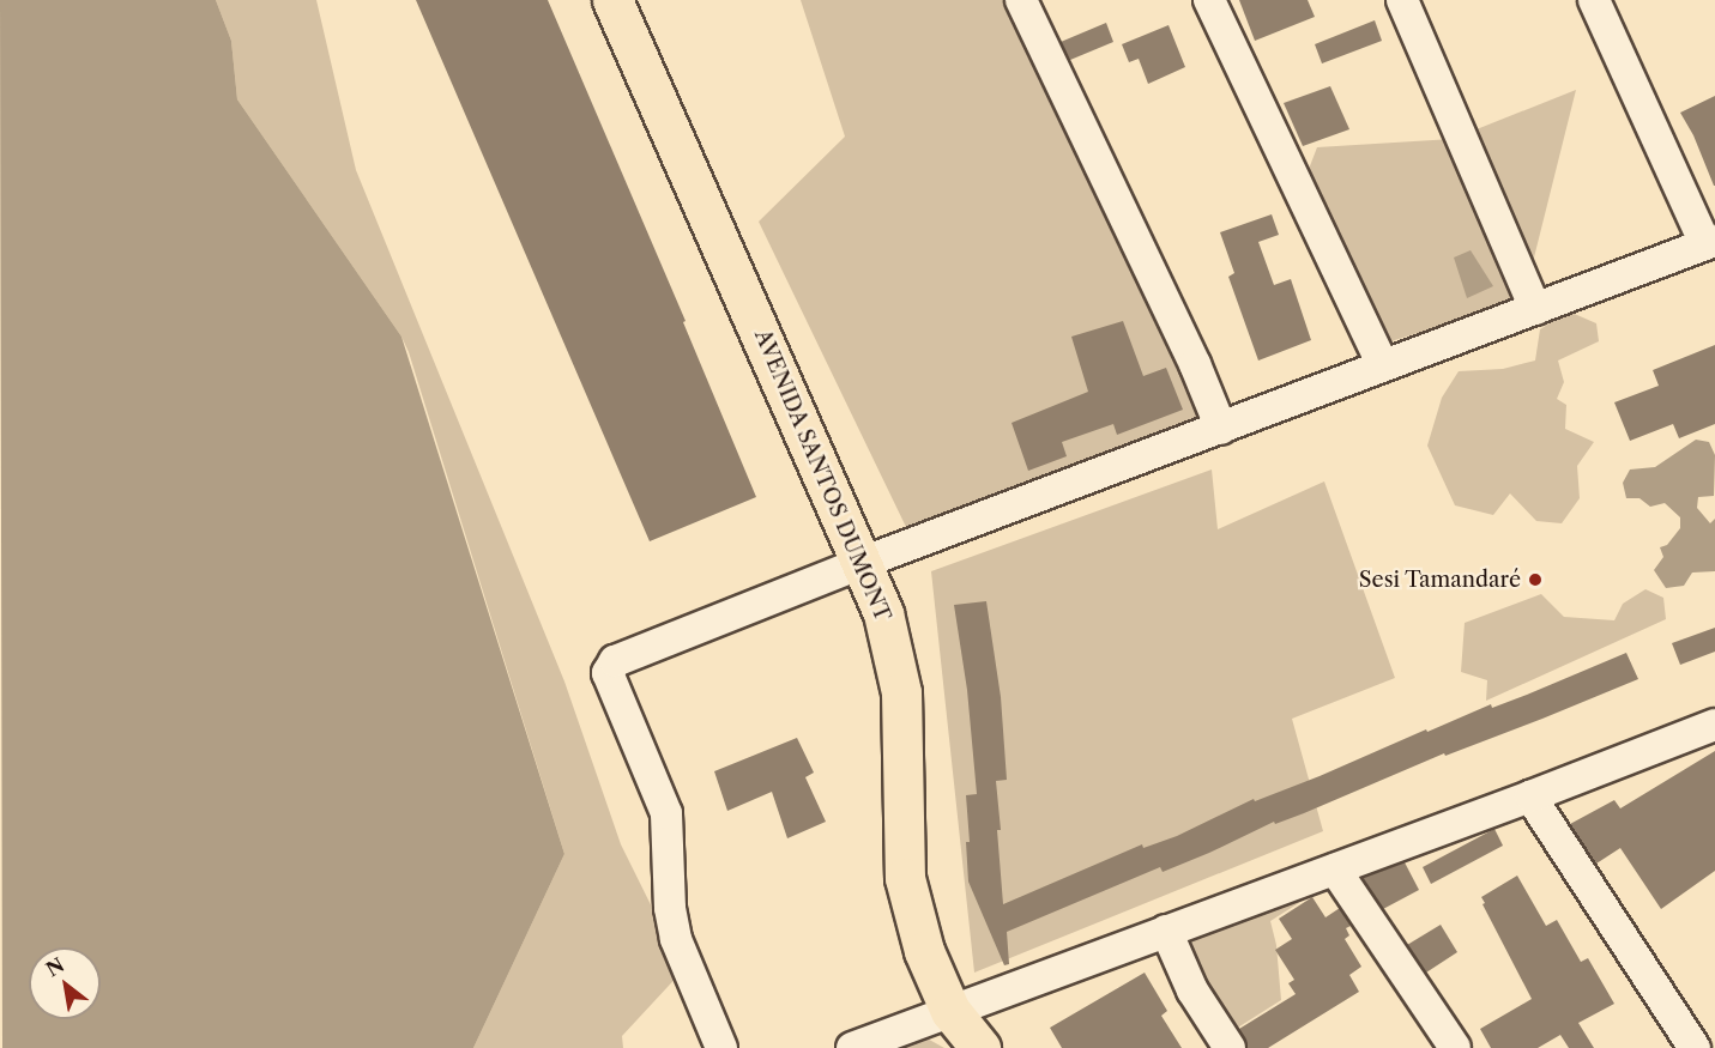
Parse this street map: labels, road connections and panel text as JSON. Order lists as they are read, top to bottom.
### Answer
{
  "streets": {
    "main road": ["AVENIDA SANTOS DUMONT"]
  },
  "places": ["Sesi Tamandaré"],
  "north": "top left"
}
